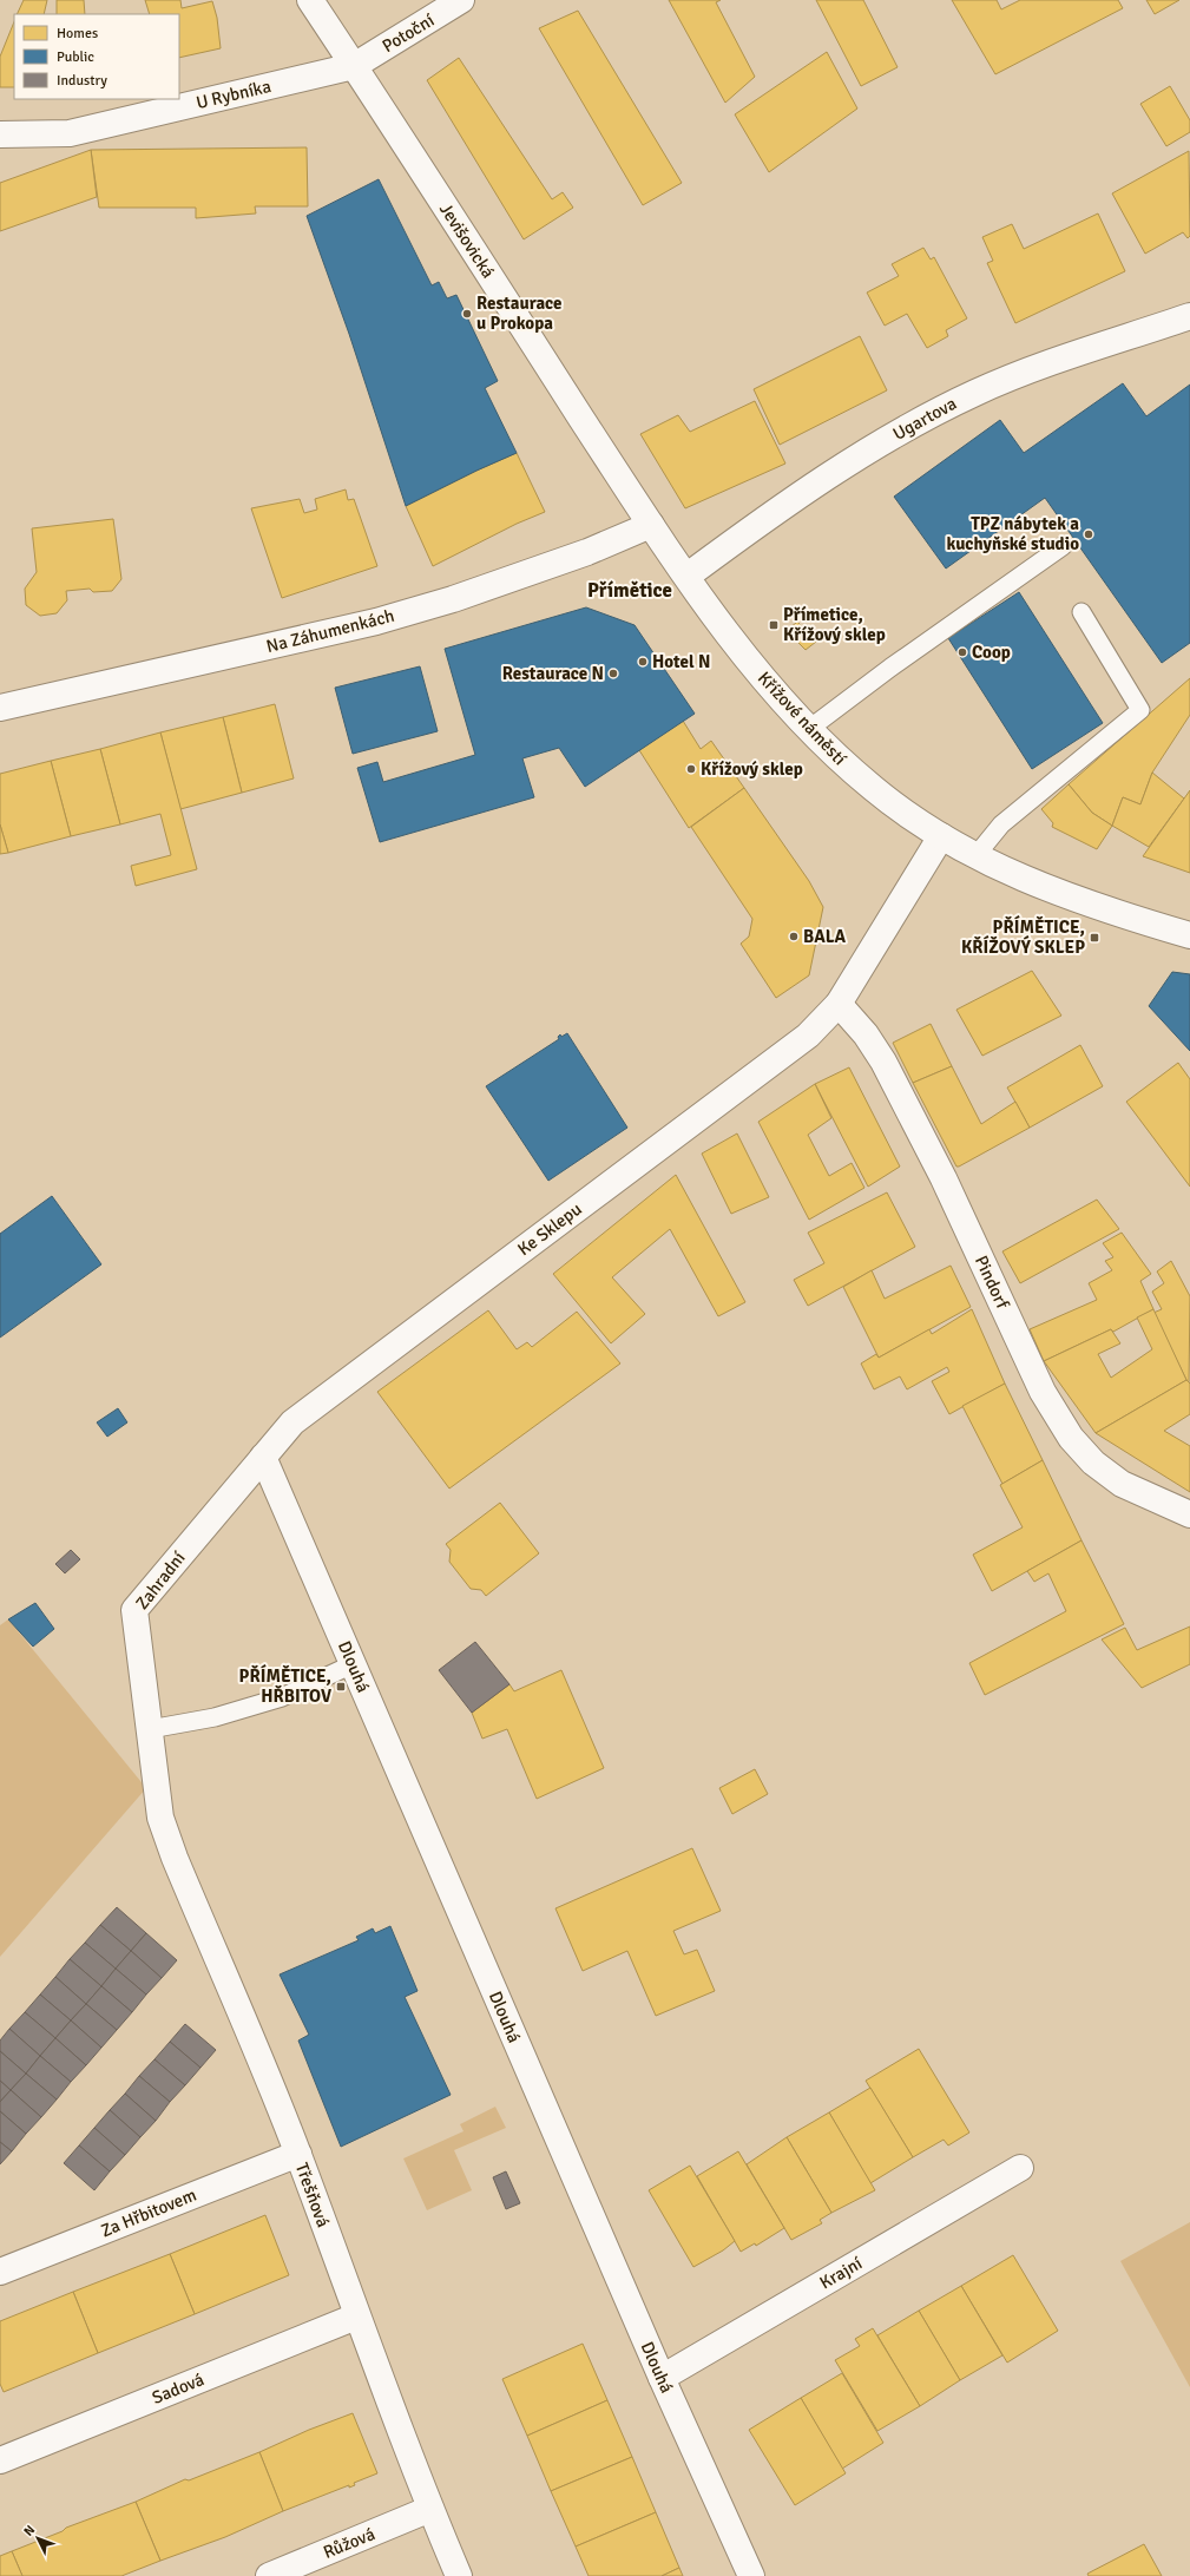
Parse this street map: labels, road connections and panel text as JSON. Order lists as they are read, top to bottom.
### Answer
{
  "streets": {
    "street": [
      "Potoční",
      "U Rybníka",
      "Jevišovická",
      "Ugartova",
      "Na Záhumenkách",
      "Křížové náměstí",
      "Ke Sklepu",
      "Pindorf",
      "Zahradní",
      "Dlouhá",
      "Třešňová",
      "Za Hřbitovem",
      "Krajní",
      "Sadová",
      "Růžová"
    ]
  },
  "crossings": [
    ["Potoční", "U Rybníka"],
    ["Potoční", "Jevišovická"],
    ["U Rybníka", "Jevišovická"],
    ["Jevišovická", "Ugartova"],
    ["Jevišovická", "Na Záhumenkách"],
    ["Jevišovická", "Křížové náměstí"],
    ["Ugartova", "Křížové náměstí"],
    ["Ke Sklepu", "Pindorf"],
    ["Ke Sklepu", "Zahradní"],
    ["Ke Sklepu", "Dlouhá"],
    ["Zahradní", "Dlouhá"],
    ["Zahradní", "Třešňová"],
    ["Dlouhá", "Krajní"],
    ["Třešňová", "Za Hřbitovem"],
    ["Třešňová", "Sadová"],
    ["Třešňová", "Růžová"]
  ],
  "districts": ["Přímětice"],
  "places": {
    "other": [
      "Restaurace u Prokopa",
      "TPZ nábytek a kuchyňské studio",
      "Coop",
      "Hotel N",
      "Restaurace N",
      "Křížový sklep",
      "BALA"
    ],
    "transit": ["Přímetice, Křížový sklep", "PŘÍMĚTICE, KŘÍŽOVÝ SKLEP", "PŘÍMĚTICE, HŘBITOV"]
  },
  "legend": ["Homes", "Public", "Industry"],
  "north": "top left"
}
